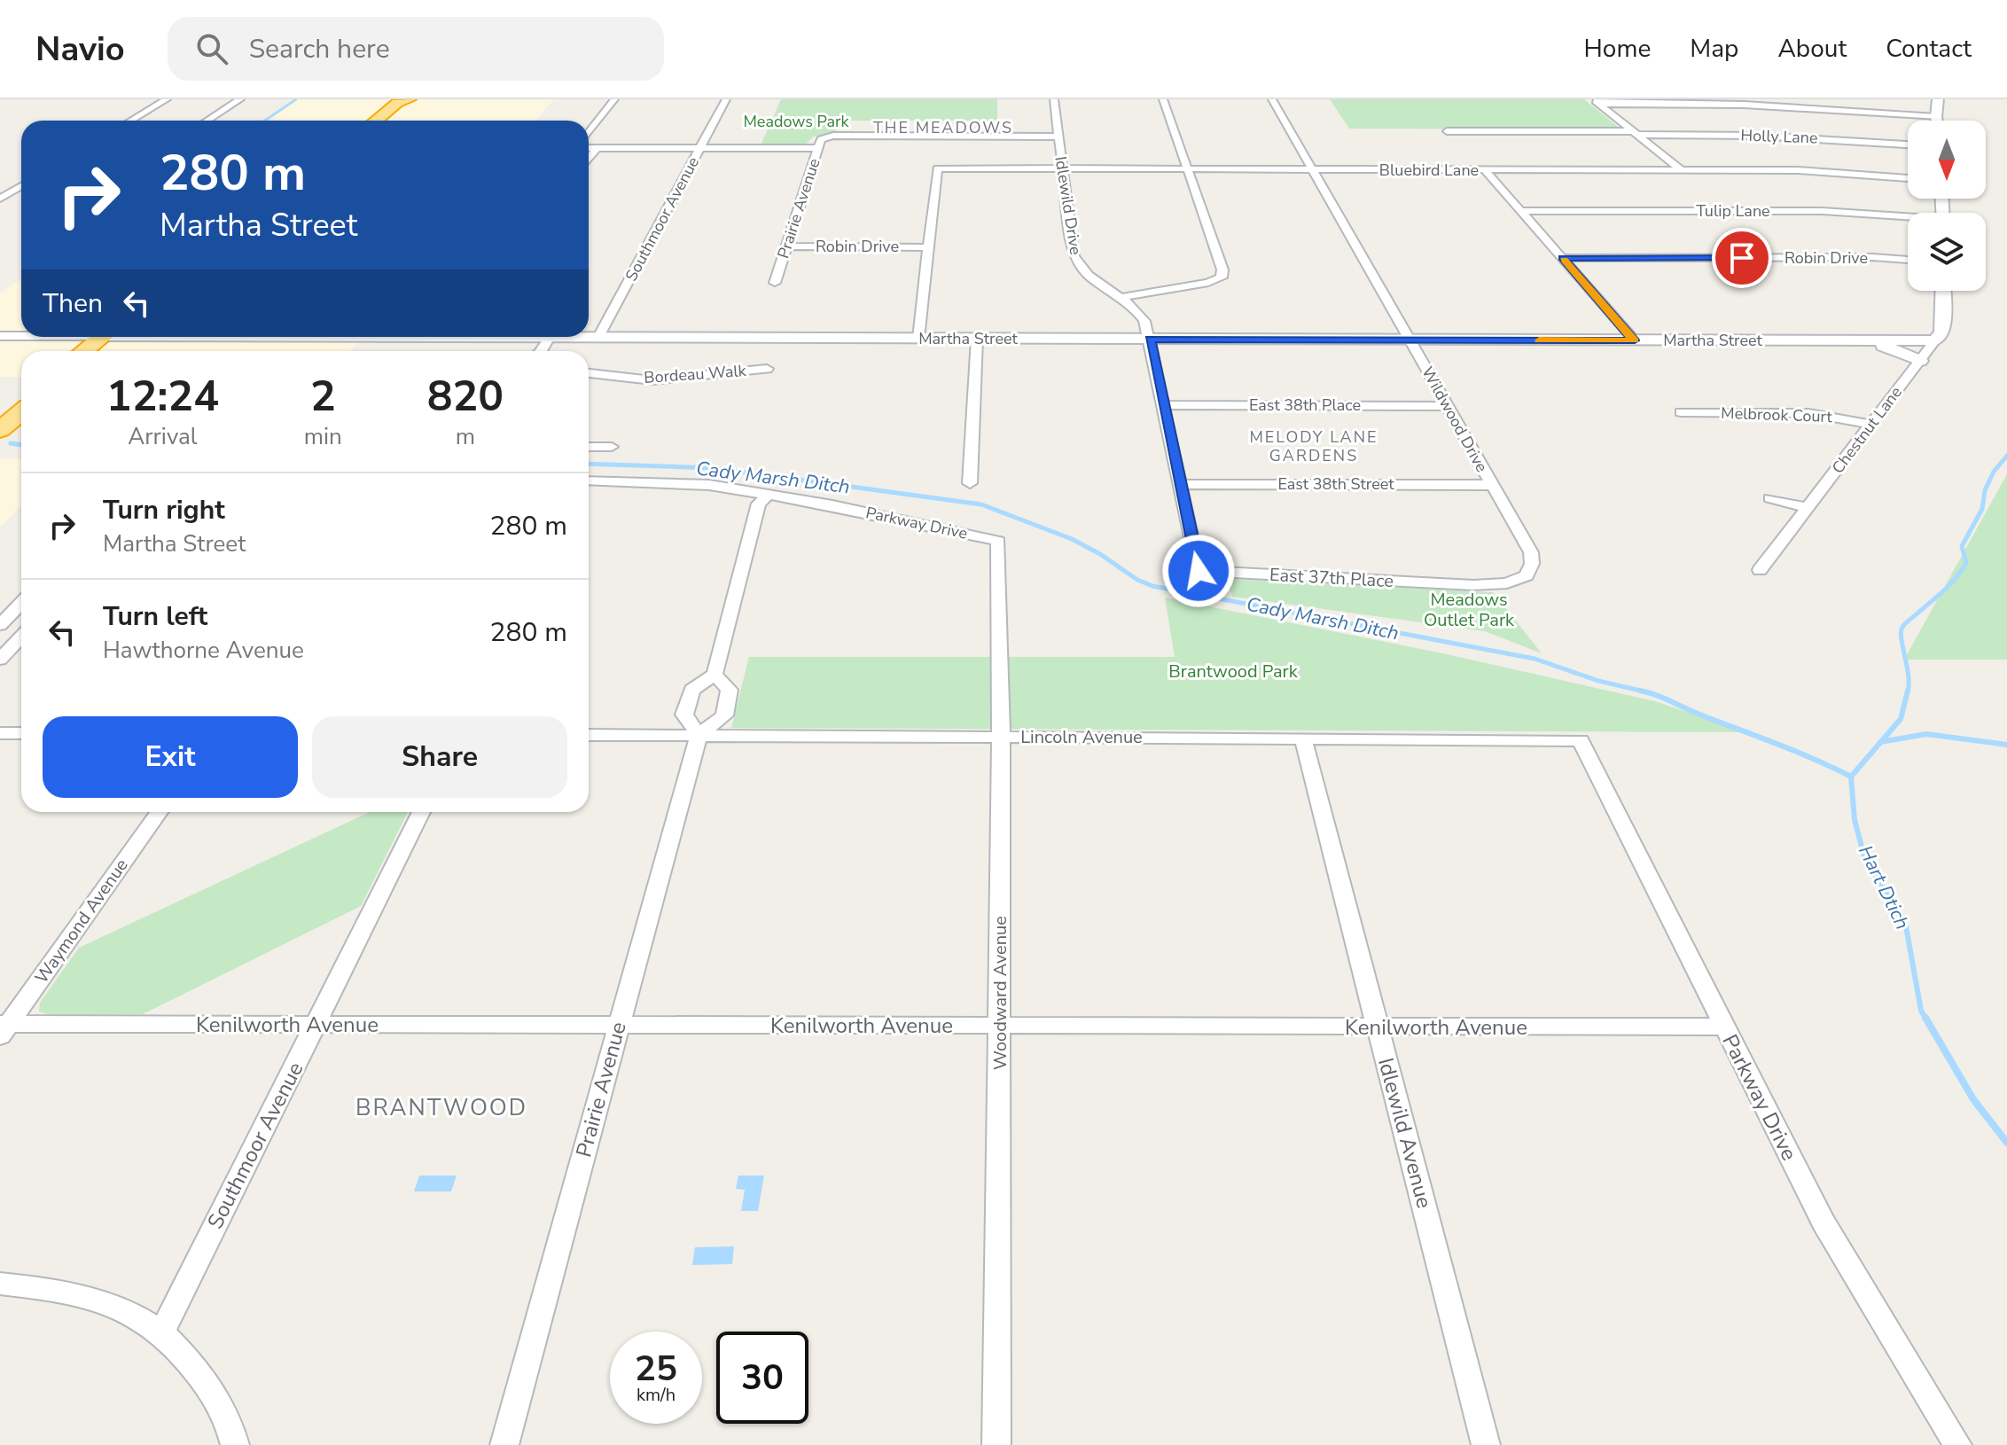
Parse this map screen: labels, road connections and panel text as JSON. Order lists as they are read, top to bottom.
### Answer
{
  "streets": {
    "street": [
      "Holly Lane",
      "Bluebird Lane",
      "Idlewild Drive",
      "Prairie Avenue",
      "Tulip Lane",
      "Southmoor Avenue",
      "Robin Drive",
      "Martha Street",
      "Bordeau Walk",
      "East 38th Place",
      "Melbrook Court",
      "Wildwood Drive",
      "Chestnut Lane",
      "East 38th Street",
      "Parkway Drive",
      "East 37th Place",
      "Lincoln Avenue",
      "Waymond Avenue",
      "Woodward Avenue",
      "Kenilworth Avenue",
      "Idlewild Avenue"
    ]
  },
  "crossings": [
    ["Bluebird Lane", "Idlewild Drive"],
    ["Bluebird Lane", "Robin Drive"],
    ["Bluebird Lane", "Wildwood Drive"],
    ["Idlewild Drive", "Prairie Avenue"],
    ["Idlewild Drive", "Martha Street"],
    ["Idlewild Drive", "East 38th Place"],
    ["Idlewild Drive", "East 38th Street"],
    ["Idlewild Drive", "East 37th Place"],
    ["Prairie Avenue", "Robin Drive"],
    ["Prairie Avenue", "Lincoln Avenue"],
    ["Prairie Avenue", "Kenilworth Avenue"],
    ["Southmoor Avenue", "Martha Street"],
    ["Southmoor Avenue", "Kenilworth Avenue"],
    ["Martha Street", "Wildwood Drive"],
    ["Martha Street", "Chestnut Lane"],
    ["East 38th Place", "Wildwood Drive"],
    ["Melbrook Court", "Chestnut Lane"],
    ["Wildwood Drive", "East 38th Street"],
    ["Wildwood Drive", "East 37th Place"],
    ["Parkway Drive", "Lincoln Avenue"],
    ["Parkway Drive", "Woodward Avenue"],
    ["Parkway Drive", "Kenilworth Avenue"],
    ["Lincoln Avenue", "Woodward Avenue"],
    ["Lincoln Avenue", "Idlewild Avenue"],
    ["Waymond Avenue", "Kenilworth Avenue"],
    ["Woodward Avenue", "Kenilworth Avenue"],
    ["Kenilworth Avenue", "Idlewild Avenue"]
  ],
  "districts": ["THE MEADOWS", "MELODY LANE GARDENS", "BRANTWOOD"],
  "water": ["Cady Marsh Ditch", "Hart Dtich"],
  "parks": ["Meadows Park", "Meadows Outlet Park", "Brantwood Park"],
  "north": "bottom",
  "page": {
    "header": "Navio",
    "search": "Search here",
    "nav": [
      "Home",
      "Map",
      "About",
      "Contact"
    ],
    "turn": ["280 m", "Martha Street"],
    "then": "Then",
    "eta": [
      "12:24",
      "Arrival",
      "2",
      "min",
      "820",
      "m"
    ],
    "list": [
      {
        "name": "Turn right",
        "note": "Martha Street",
        "value": "280 m"
      },
      {
        "name": "Turn left",
        "note": "Hawthorne Avenue",
        "value": "280 m"
      }
    ],
    "buttons": ["Exit", "Share"],
    "speed": "25 km/h",
    "limit": "30"
  }
}
